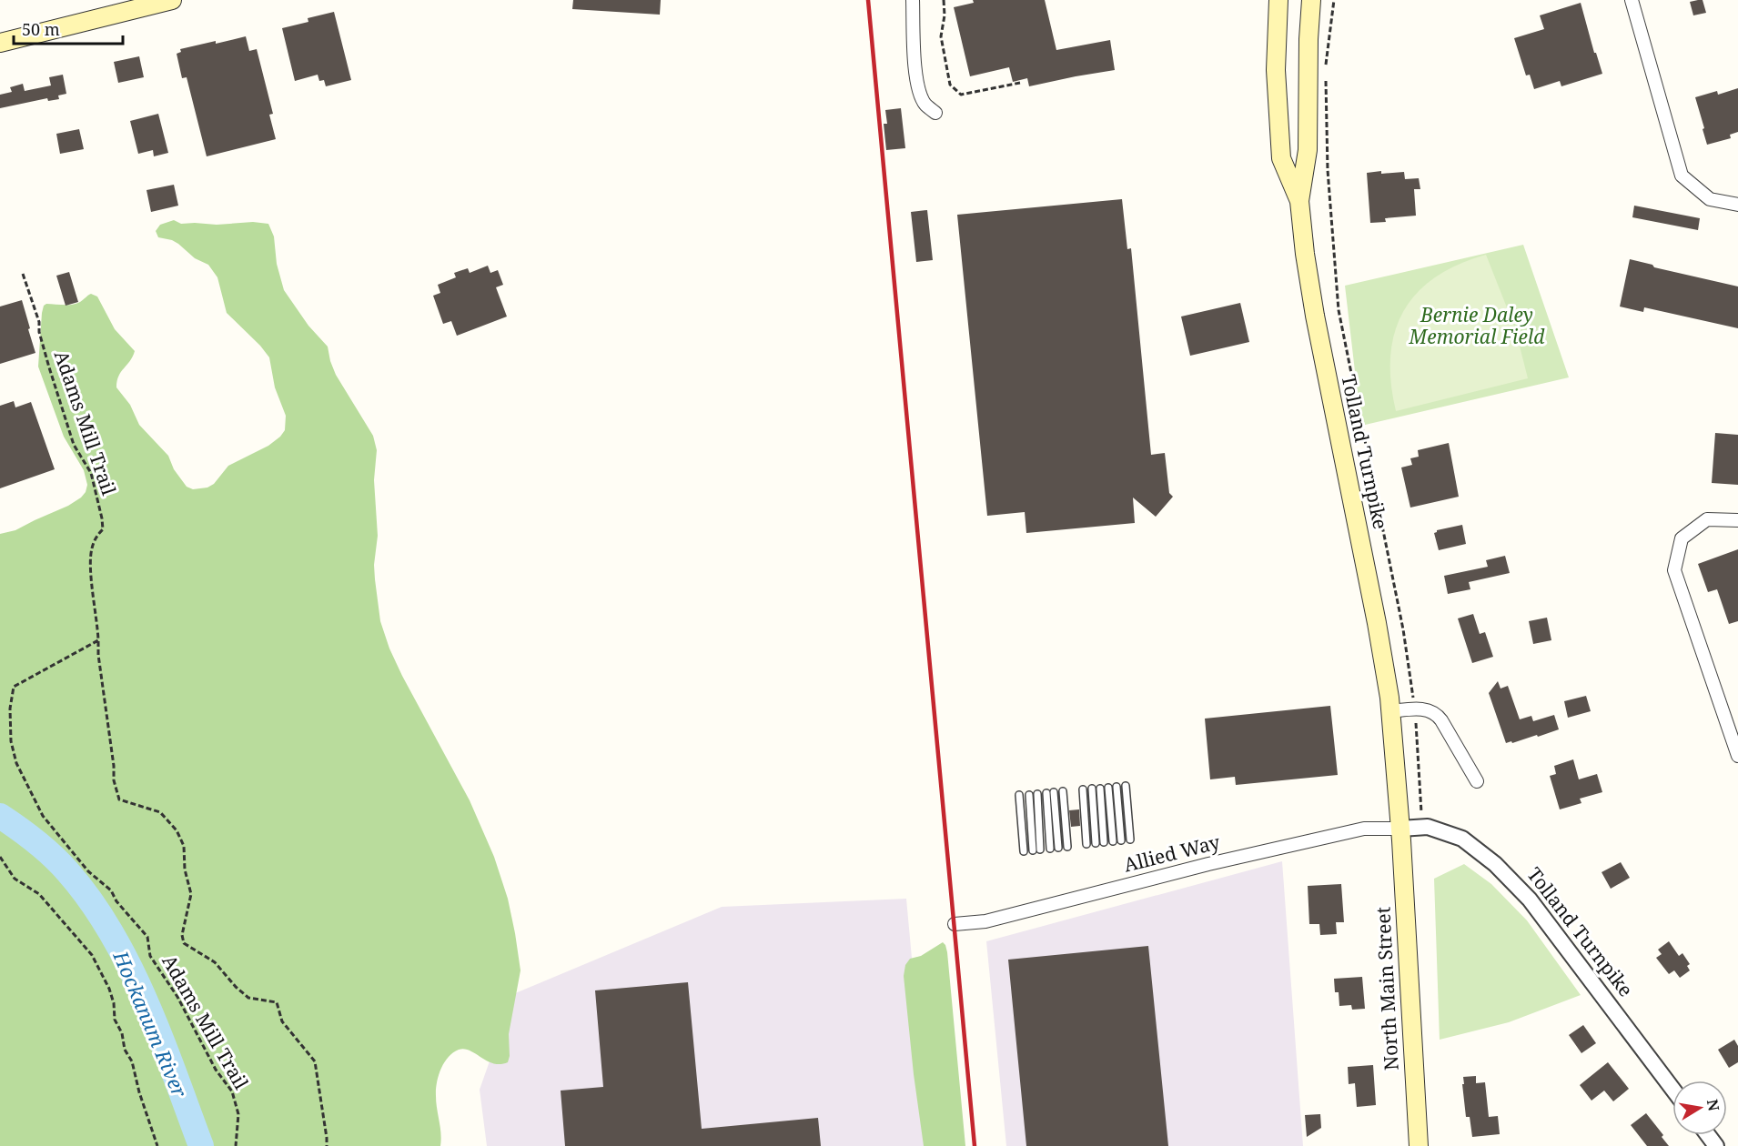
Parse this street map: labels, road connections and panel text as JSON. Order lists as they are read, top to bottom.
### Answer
{
  "streets": {
    "main road": ["Tolland Turnpike", "North Main Street"],
    "street": ["Allied Way"],
    "path": ["Adams Mill Trail"]
  },
  "crossings": [
    ["Tolland Turnpike", "Allied Way"],
    ["Tolland Turnpike", "North Main Street"],
    ["Allied Way", "North Main Street"]
  ],
  "water": ["Hockanum River"],
  "parks": ["Bernie Daley Memorial Field"],
  "scale_bar": "50 m",
  "north": "right"
}
